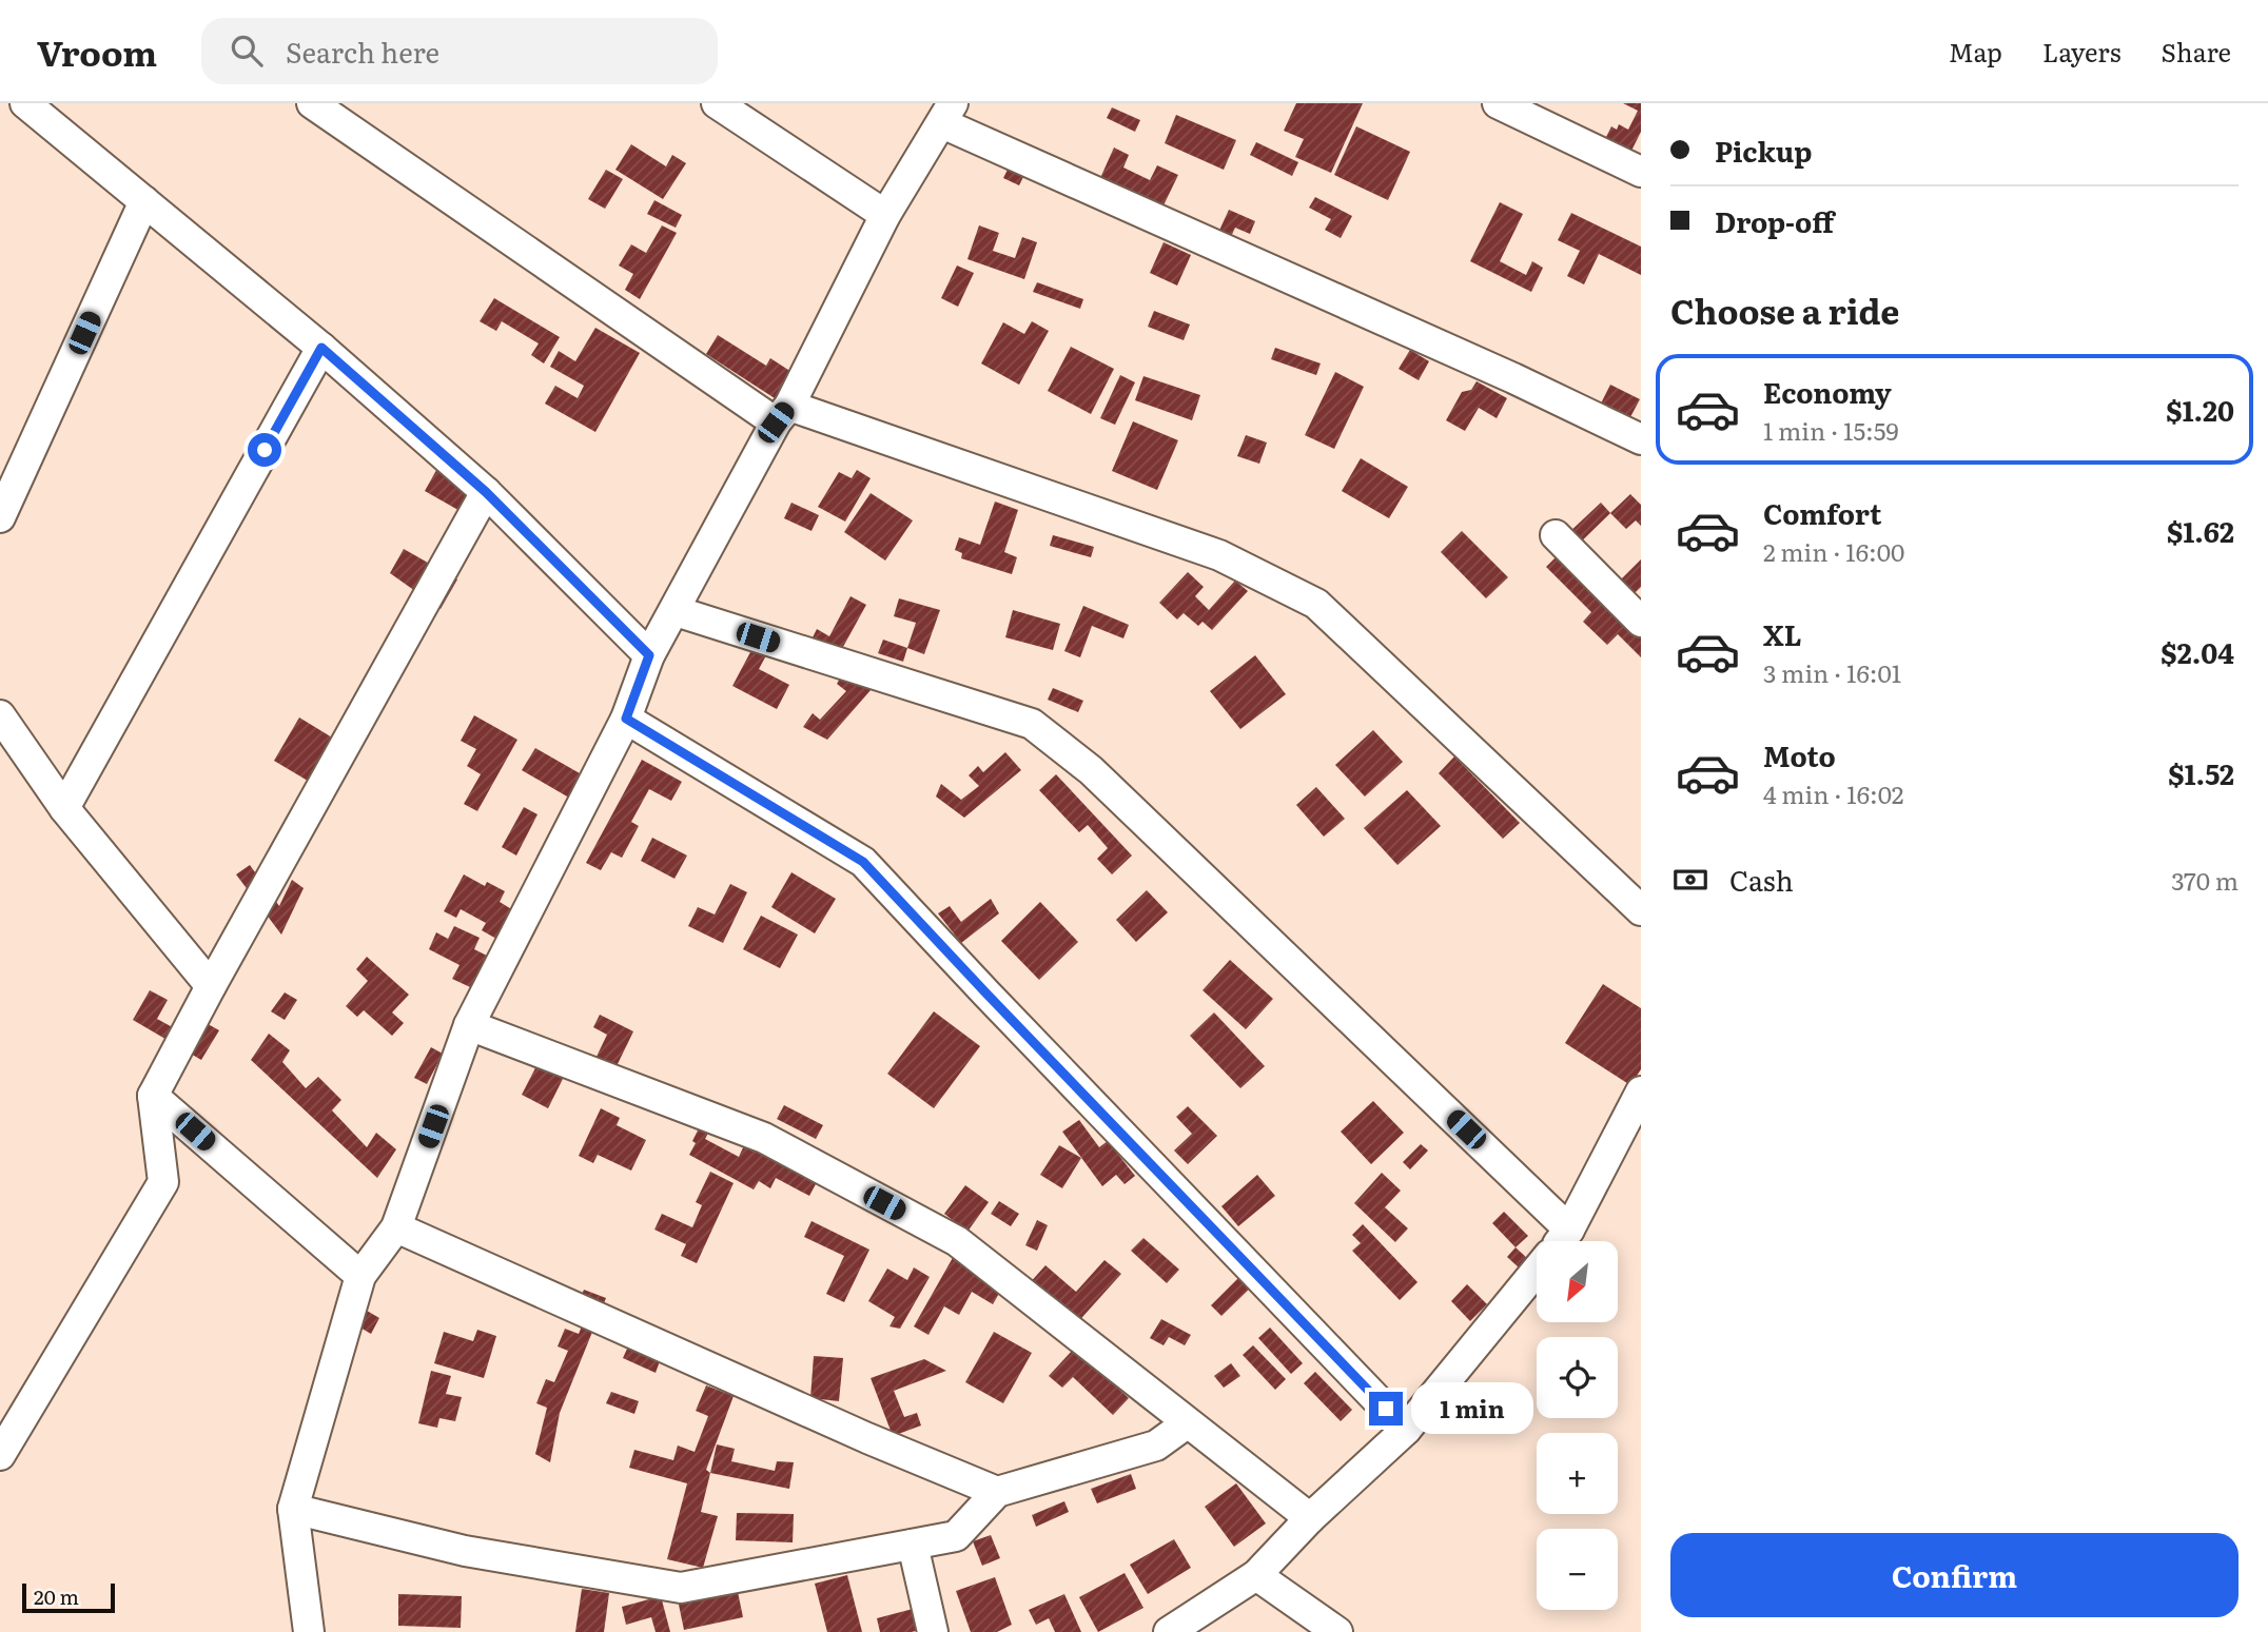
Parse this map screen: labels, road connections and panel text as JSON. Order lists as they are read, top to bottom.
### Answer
{
  "scale_bar": "20 m",
  "north": "bottom left",
  "page": {
    "header": "Vroom",
    "search": "Search here",
    "nav": ["Map", "Layers", "Share"],
    "banner": ["Pickup", "Drop-off"],
    "heading": "Choose a ride",
    "list": [
      {
        "name": "Economy",
        "note": "1 min · 15:59",
        "value": "$1.20"
      },
      {
        "name": "Comfort",
        "note": "2 min · 16:00",
        "value": "$1.62"
      },
      {
        "name": "XL",
        "note": "3 min · 16:01",
        "value": "$2.04"
      },
      {
        "name": "Moto",
        "note": "4 min · 16:02",
        "value": "$1.52"
      }
    ],
    "pay": ["Cash", "370 m"],
    "map_buttons": ["+", "−"],
    "bubble": "1 min",
    "buttons": "Confirm",
    "scale": "20 m"
  }
}
